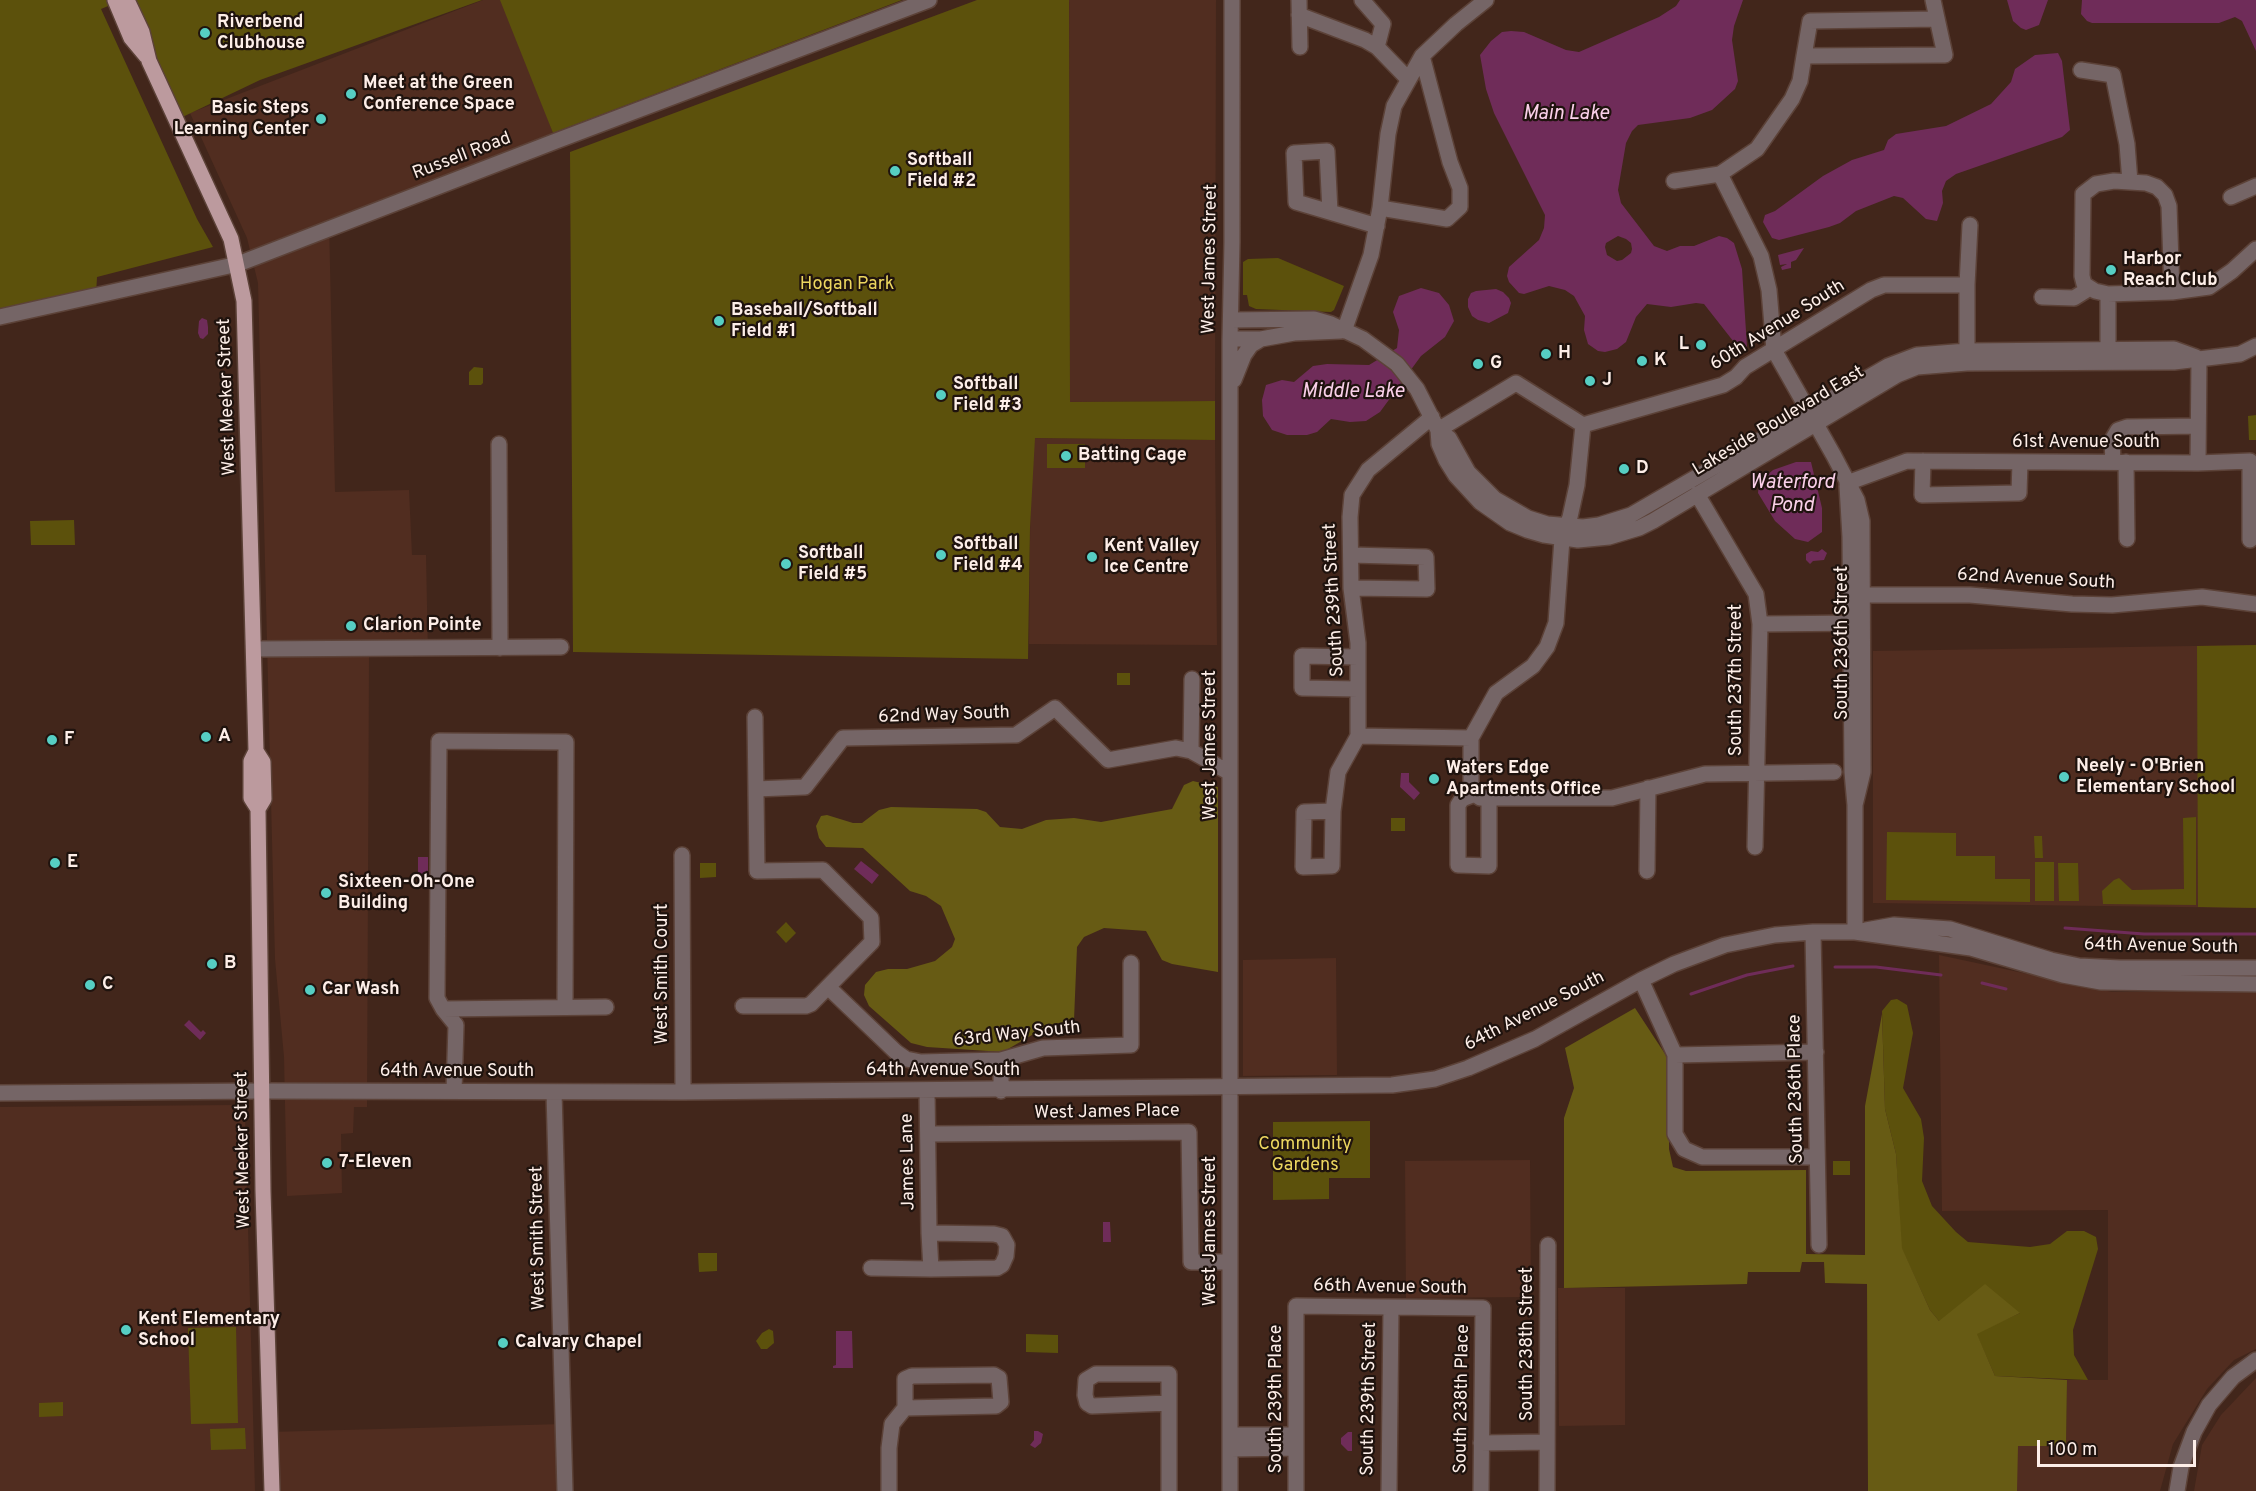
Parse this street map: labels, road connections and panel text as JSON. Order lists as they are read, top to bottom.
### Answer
{
  "streets": {
    "main road": ["West Meeker Street"],
    "street": [
      "Russell Road",
      "West James Street",
      "60th Avenue South",
      "Lakeside Boulevard East",
      "61st Avenue South",
      "62nd Avenue South",
      "South 239th Street",
      "South 236th Street",
      "South 237th Street",
      "62nd Way South",
      "64th Avenue South",
      "West Smith Court",
      "63rd Way South",
      "South 236th Place",
      "West James Place",
      "James Lane",
      "West Smith Street",
      "66th Avenue South",
      "South 238th Street",
      "South 239th Place",
      "South 238th Place"
    ]
  },
  "crossings": [
    ["Russell Road", "West Meeker Street"],
    ["West James Street", "Lakeside Boulevard East"],
    ["West James Street", "62nd Way South"],
    ["West James Street", "64th Avenue South"],
    ["West James Street", "West James Place"],
    ["60th Avenue South", "South 239th Street"],
    ["60th Avenue South", "South 236th Street"],
    ["West Meeker Street", "64th Avenue South"],
    ["Lakeside Boulevard East", "South 239th Street"],
    ["Lakeside Boulevard East", "South 236th Street"],
    ["Lakeside Boulevard East", "South 237th Street"],
    ["61st Avenue South", "South 236th Street"],
    ["62nd Avenue South", "South 236th Street"],
    ["South 239th Street", "66th Avenue South"],
    ["South 236th Street", "64th Avenue South"],
    ["64th Avenue South", "West Smith Court"],
    ["64th Avenue South", "South 236th Place"],
    ["64th Avenue South", "James Lane"],
    ["64th Avenue South", "West Smith Street"],
    ["West James Place", "James Lane"],
    ["66th Avenue South", "South 239th Place"],
    ["66th Avenue South", "South 238th Place"]
  ],
  "water": ["Main Lake", "Middle Lake", "Waterford Pond"],
  "parks": ["Hogan Park", "Community Gardens"],
  "places": [
    "Riverbend Clubhouse",
    "Meet at the Green Conference Space",
    "Basic Steps Learning Center",
    "Softball Field #2",
    "Harbor Reach Club",
    "Baseball/Softball Field #1",
    "L",
    "H",
    "K",
    "G",
    "J",
    "Softball Field #3",
    "Batting Cage",
    "D",
    "Softball Field #4",
    "Kent Valley Ice Centre",
    "Softball Field #5",
    "Clarion Pointe",
    "A",
    "F",
    "Neely - O'Brien Elementary School",
    "Waters Edge Apartments Office",
    "E",
    "Sixteen-Oh-One Building",
    "B",
    "C",
    "Car Wash",
    "7-Eleven",
    "Kent Elementary School",
    "Calvary Chapel"
  ],
  "scale_bar": "100 m"
}
